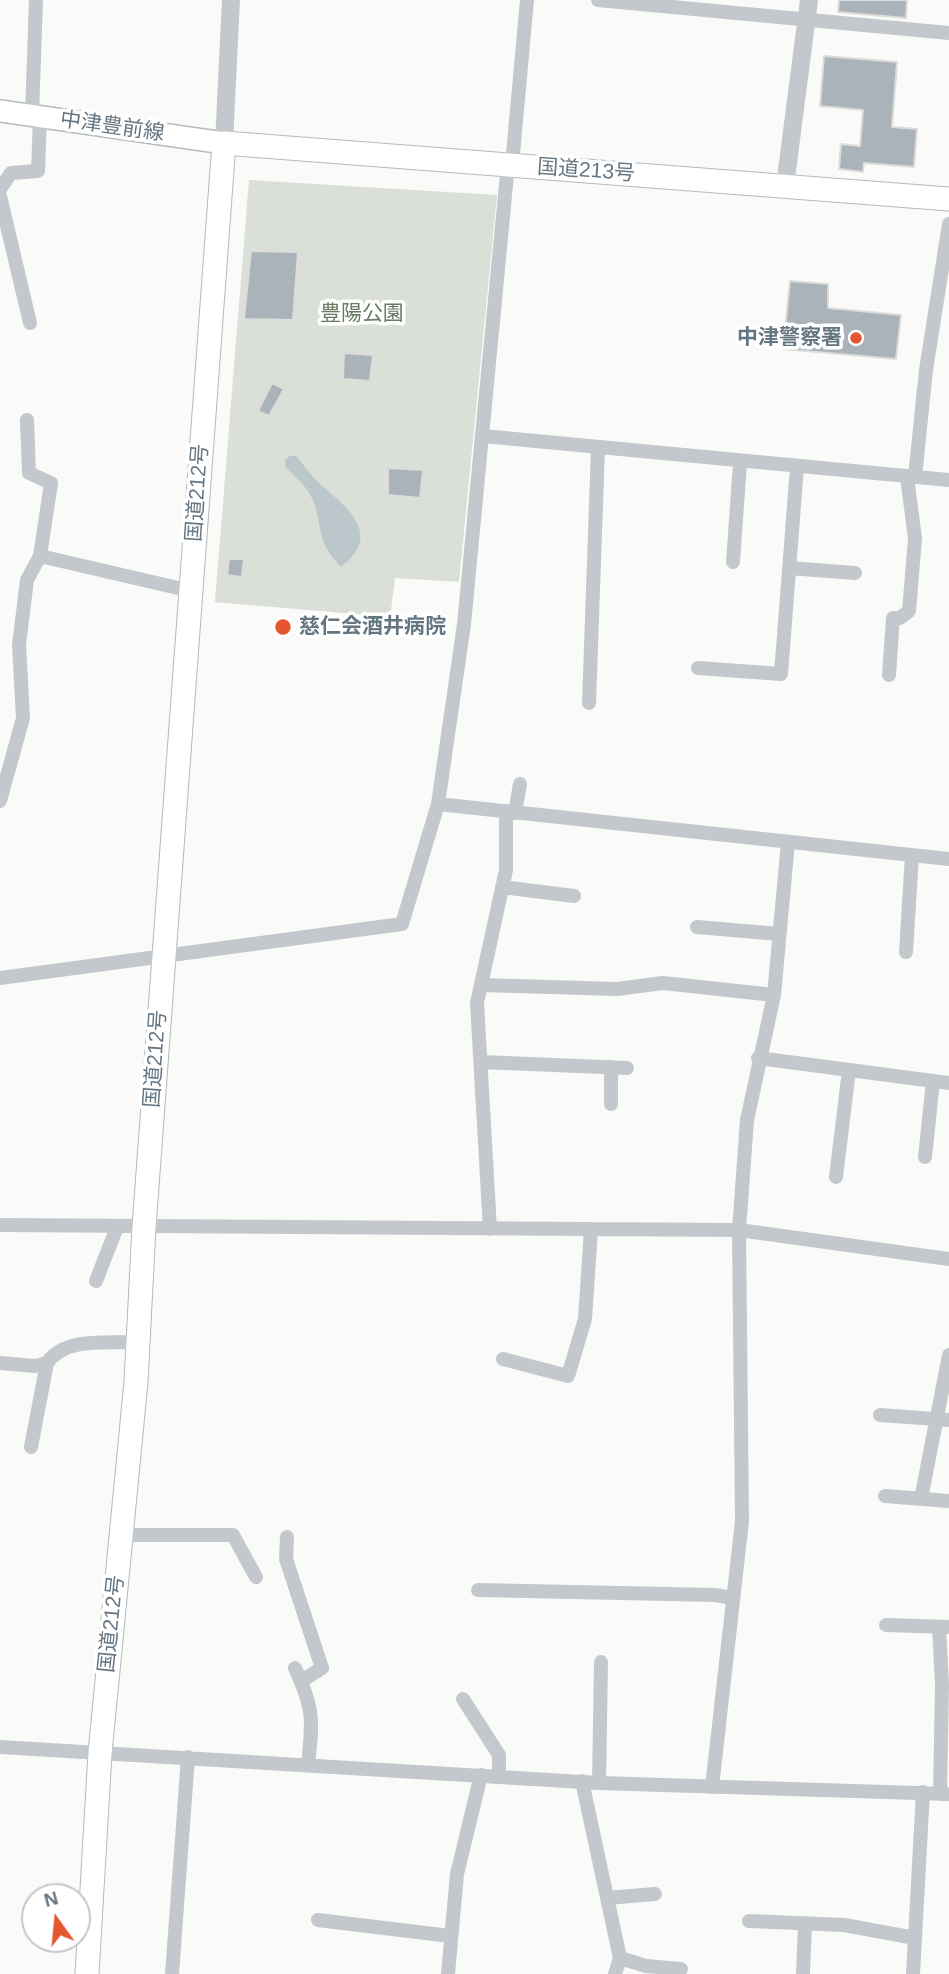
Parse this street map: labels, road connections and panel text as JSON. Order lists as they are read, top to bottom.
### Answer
{
  "streets": {
    "highway": ["国道213号", "国道212号"],
    "main road": ["中津豊前線"]
  },
  "crossings": [
    ["中津豊前線", "国道213号"],
    ["中津豊前線", "国道212号"],
    ["国道213号", "国道212号"]
  ],
  "parks": ["豊陽公園"],
  "places": ["中津警察署", "慈仁会酒井病院"],
  "north": "top"
}
